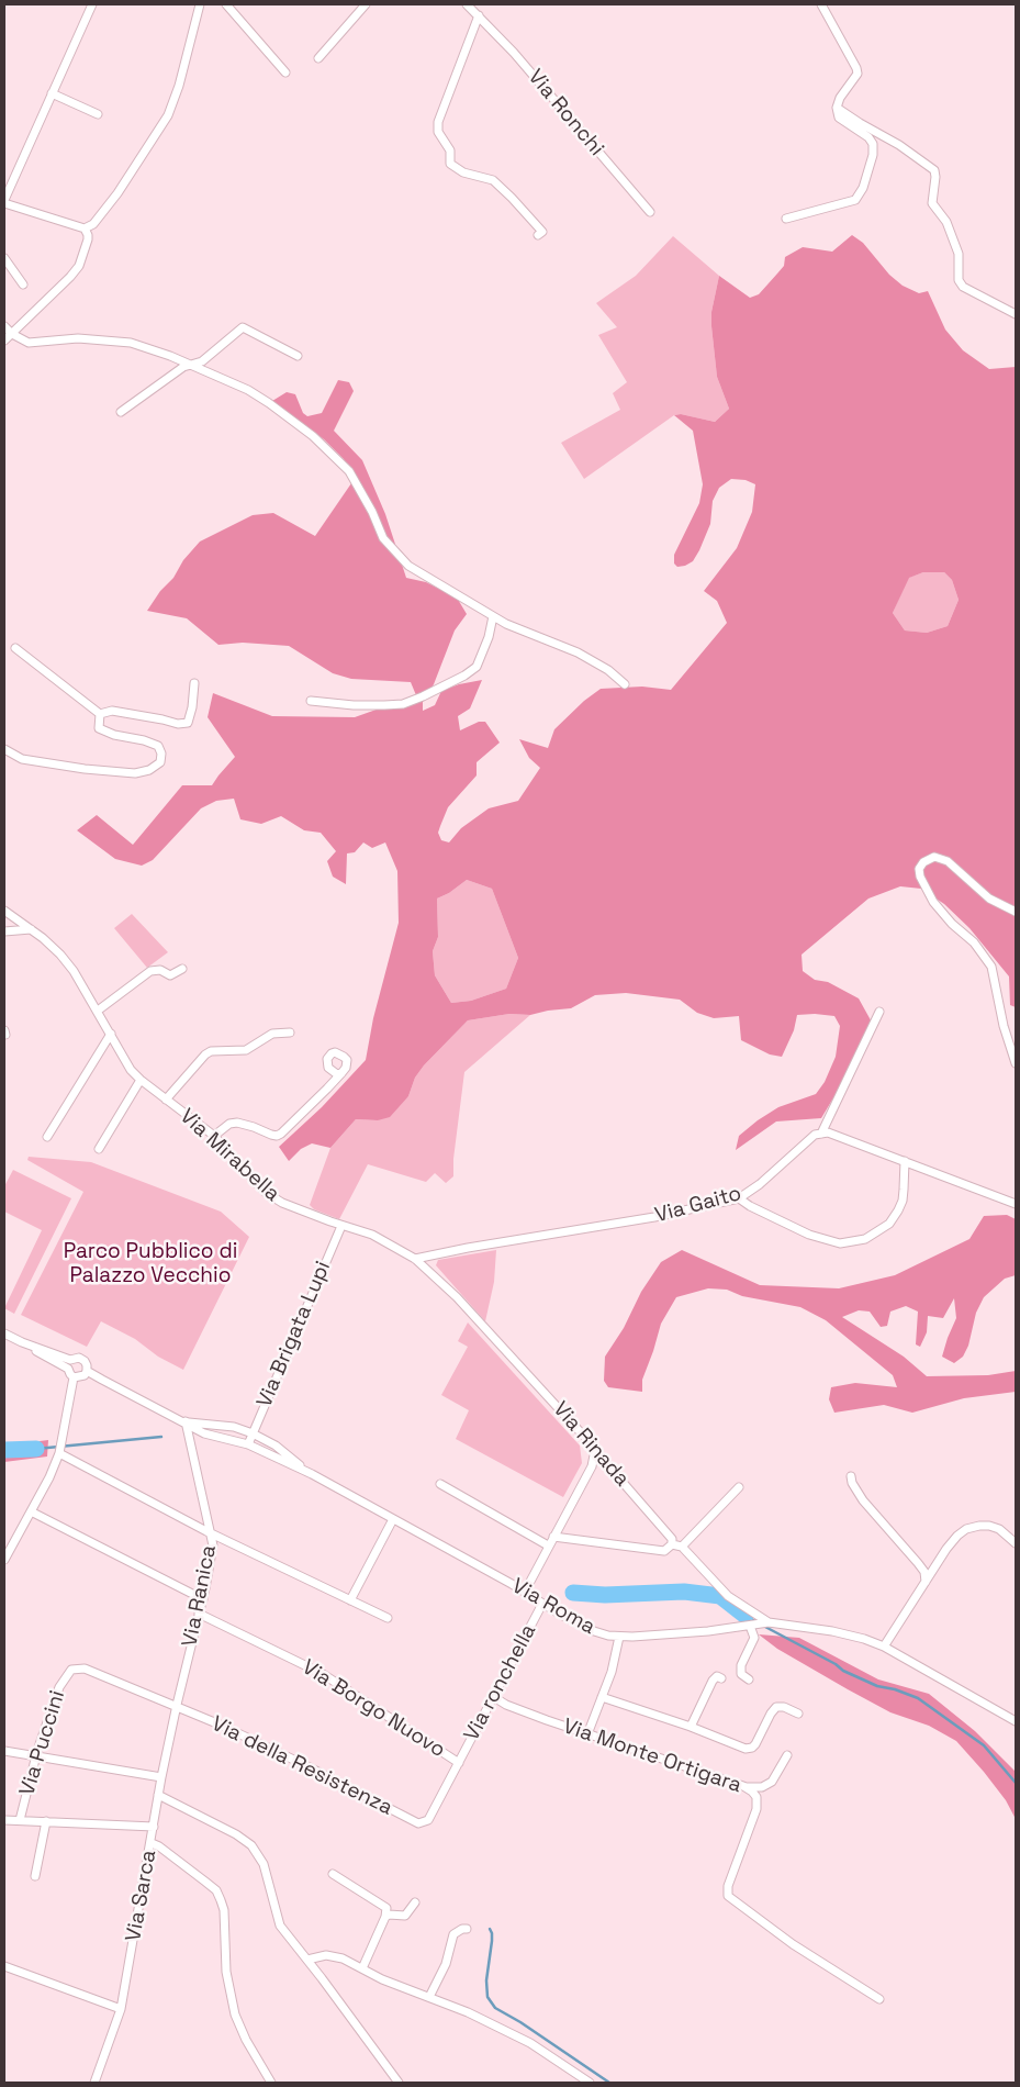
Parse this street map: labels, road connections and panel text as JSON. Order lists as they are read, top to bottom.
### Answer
{
  "streets": {
    "street": [
      "Via Ronchi",
      "Via Mirabella",
      "Via Gaito",
      "Via Brigata Lupi",
      "Via Rinada",
      "Via Ranica",
      "Via Roma",
      "Via ronchella",
      "Via Borgo Nuovo",
      "Via Puccini",
      "Via Monte Ortigara",
      "Via della Resistenza",
      "Via Sarca"
    ]
  },
  "crossings": [
    ["Via Mirabella", "Via Gaito"],
    ["Via Mirabella", "Via Brigata Lupi"],
    ["Via Mirabella", "Via Rinada"],
    ["Via Gaito", "Via Rinada"],
    ["Via Brigata Lupi", "Via Roma"],
    ["Via Ranica", "Via Roma"],
    ["Via Ranica", "Via Borgo Nuovo"],
    ["Via Ranica", "Via della Resistenza"],
    ["Via Ranica", "Via Sarca"],
    ["Via Roma", "Via ronchella"],
    ["Via ronchella", "Via Borgo Nuovo"],
    ["Via ronchella", "Via Monte Ortigara"],
    ["Via ronchella", "Via della Resistenza"],
    ["Via Puccini", "Via della Resistenza"],
    ["Via della Resistenza", "Via Sarca"]
  ],
  "parks": ["Parco Pubblico di Palazzo Vecchio"]
}
